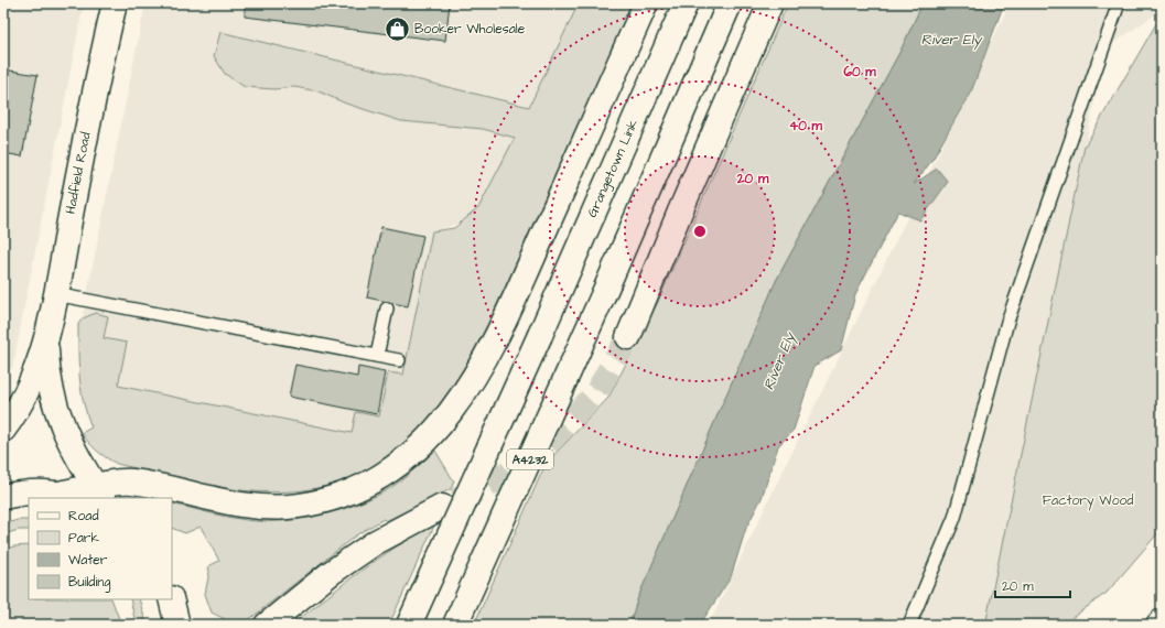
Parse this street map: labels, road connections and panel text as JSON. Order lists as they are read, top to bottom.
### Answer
{
  "streets": {
    "main road": ["Grangetown Link", "Hadfield Road", "A4232"]
  },
  "water": ["River Ely"],
  "parks": ["Factory Wood"],
  "places": {
    "shop": ["Booker Wholesale"]
  },
  "legend": [
    "Road",
    "Park",
    "Water",
    "Building"
  ],
  "scale_bar": "20 m",
  "rings": ["60 m", "40 m", "20 m"]
}
